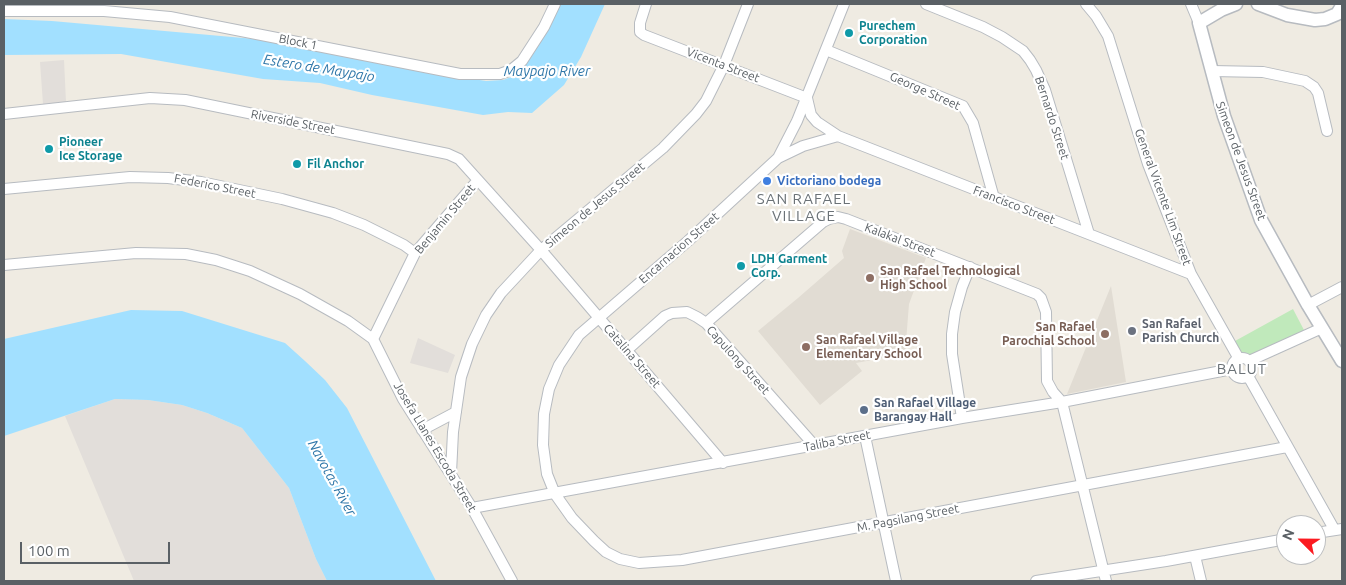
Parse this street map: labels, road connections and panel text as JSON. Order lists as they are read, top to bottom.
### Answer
{
  "streets": {
    "street": [
      "Block 1",
      "Vicenta Street",
      "George Street",
      "Bernardo Street",
      "Riverside Street",
      "Simeon de Jesus Street",
      "Federico Street",
      "General Vicente Lim Street",
      "Francisco Street",
      "Benjamin Street",
      "Kalakal Street",
      "Encarnacion Street",
      "Catalina Street",
      "Capulong Street",
      "Taliba Street",
      "Josefa Llanes Escoda Street",
      "M. Pagsilang Street"
    ]
  },
  "crossings": [
    ["Vicenta Street", "Simeon de Jesus Street"],
    ["Vicenta Street", "Francisco Street"],
    ["Vicenta Street", "Encarnacion Street"],
    ["George Street", "Francisco Street"],
    ["George Street", "Encarnacion Street"],
    ["Bernardo Street", "Francisco Street"],
    ["Riverside Street", "Simeon de Jesus Street"],
    ["Riverside Street", "Benjamin Street"],
    ["Riverside Street", "Catalina Street"],
    ["Simeon de Jesus Street", "Catalina Street"],
    ["Simeon de Jesus Street", "Josefa Llanes Escoda Street"],
    ["Federico Street", "Benjamin Street"],
    ["General Vicente Lim Street", "Francisco Street"],
    ["General Vicente Lim Street", "Taliba Street"],
    ["Francisco Street", "Encarnacion Street"],
    ["Benjamin Street", "Josefa Llanes Escoda Street"],
    ["Kalakal Street", "Capulong Street"],
    ["Kalakal Street", "Taliba Street"],
    ["Kalakal Street", "M. Pagsilang Street"],
    ["Encarnacion Street", "Catalina Street"],
    ["Encarnacion Street", "Taliba Street"],
    ["Encarnacion Street", "M. Pagsilang Street"],
    ["Catalina Street", "Capulong Street"],
    ["Catalina Street", "Taliba Street"],
    ["Capulong Street", "Taliba Street"],
    ["Taliba Street", "Josefa Llanes Escoda Street"],
    ["Taliba Street", "M. Pagsilang Street"]
  ],
  "districts": ["SAN RAFAEL VILLAGE", "BALUT"],
  "water": ["Estero de Maypajo", "Maypajo River", "Navotas River"],
  "places": [
    "Purechem Corporation",
    "Pioneer Ice Storage",
    "Fil Anchor",
    "Victoriano bodega",
    "LDH Garment Corp.",
    "San Rafael Technological High School",
    "San Rafael Parish Church",
    "San Rafael Parochial School",
    "San Rafael Village Elementary School",
    "San Rafael Village Barangay Hall"
  ],
  "scale_bar": "100 m",
  "north": "top left"
}
